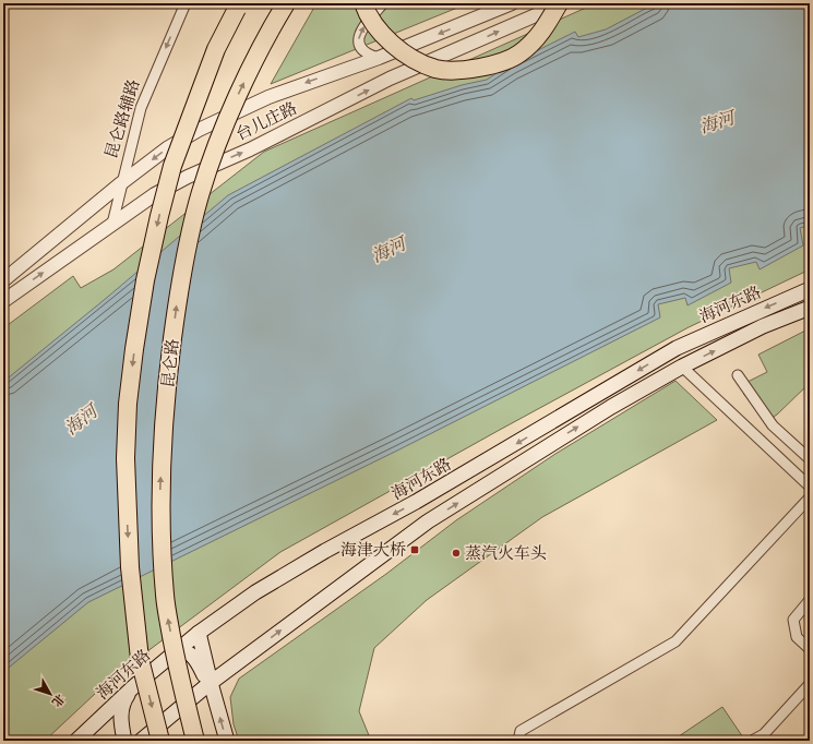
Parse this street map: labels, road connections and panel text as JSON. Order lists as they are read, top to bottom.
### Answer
{
  "streets": {
    "highway": ["昆仑路"],
    "main road": ["海河东路"],
    "street": ["昆仑路辅路", "台儿庄路"]
  },
  "crossings": [
    ["昆仑路辅路", "台儿庄路"]
  ],
  "one_way": ["昆仑路辅路"],
  "water": ["海河"],
  "places": {
    "transit": ["海津大桥"],
    "other": ["蒸汽火车头"]
  },
  "north": "bottom right"
}
